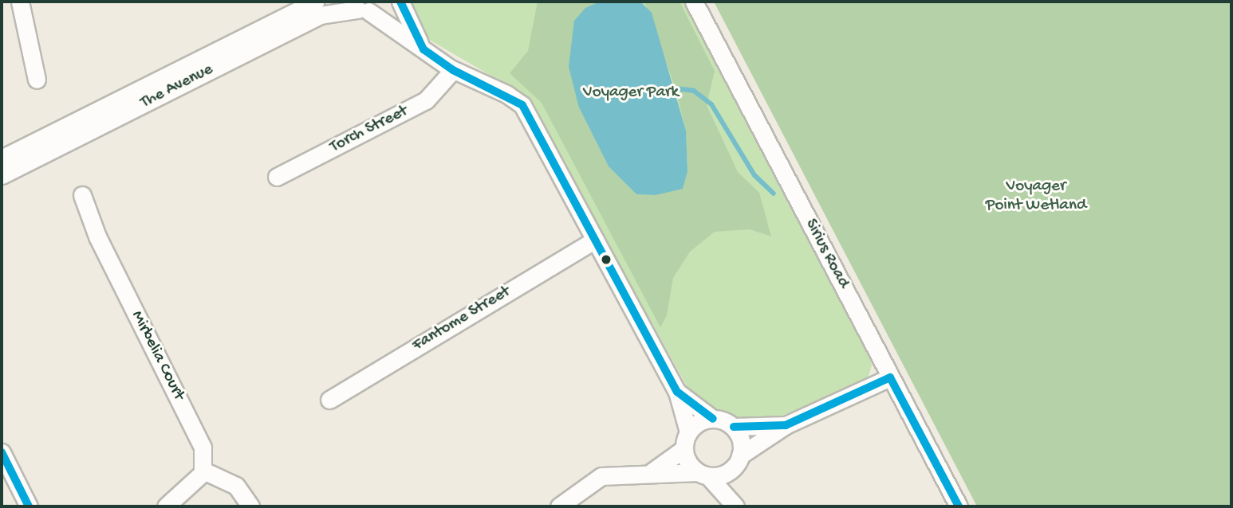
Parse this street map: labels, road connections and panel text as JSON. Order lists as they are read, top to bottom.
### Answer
{
  "streets": {
    "street": [
      "The Avenue",
      "Torch Street",
      "Sirius Road",
      "Fantome Street",
      "Mirbelia Court"
    ]
  },
  "parks": ["Voyager Park", "Voyager Point Wetland"]
}
